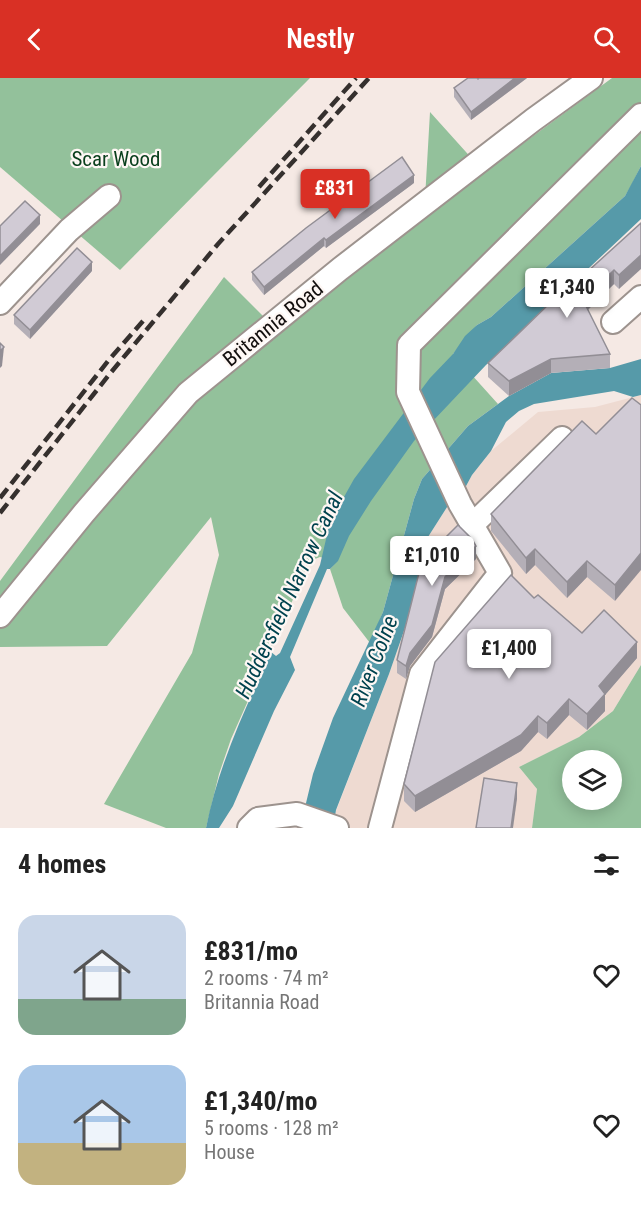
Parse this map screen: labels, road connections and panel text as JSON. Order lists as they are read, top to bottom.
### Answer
{
  "streets": {
    "street": ["Britannia Road"]
  },
  "water": ["Huddersfield Narrow Canal", "River Colne"],
  "parks": ["Scar Wood"],
  "page": {
    "header": "Nestly",
    "price": [
      "£831",
      "£1,340",
      "£1,010",
      "£1,400"
    ],
    "heading": "4 homes",
    "list": [
      {
        "name": "£831/mo",
        "note": "2 rooms · 74 m² · Britannia Road"
      },
      {
        "name": "£1,340/mo",
        "note": "5 rooms · 128 m² · House"
      }
    ]
  }
}
